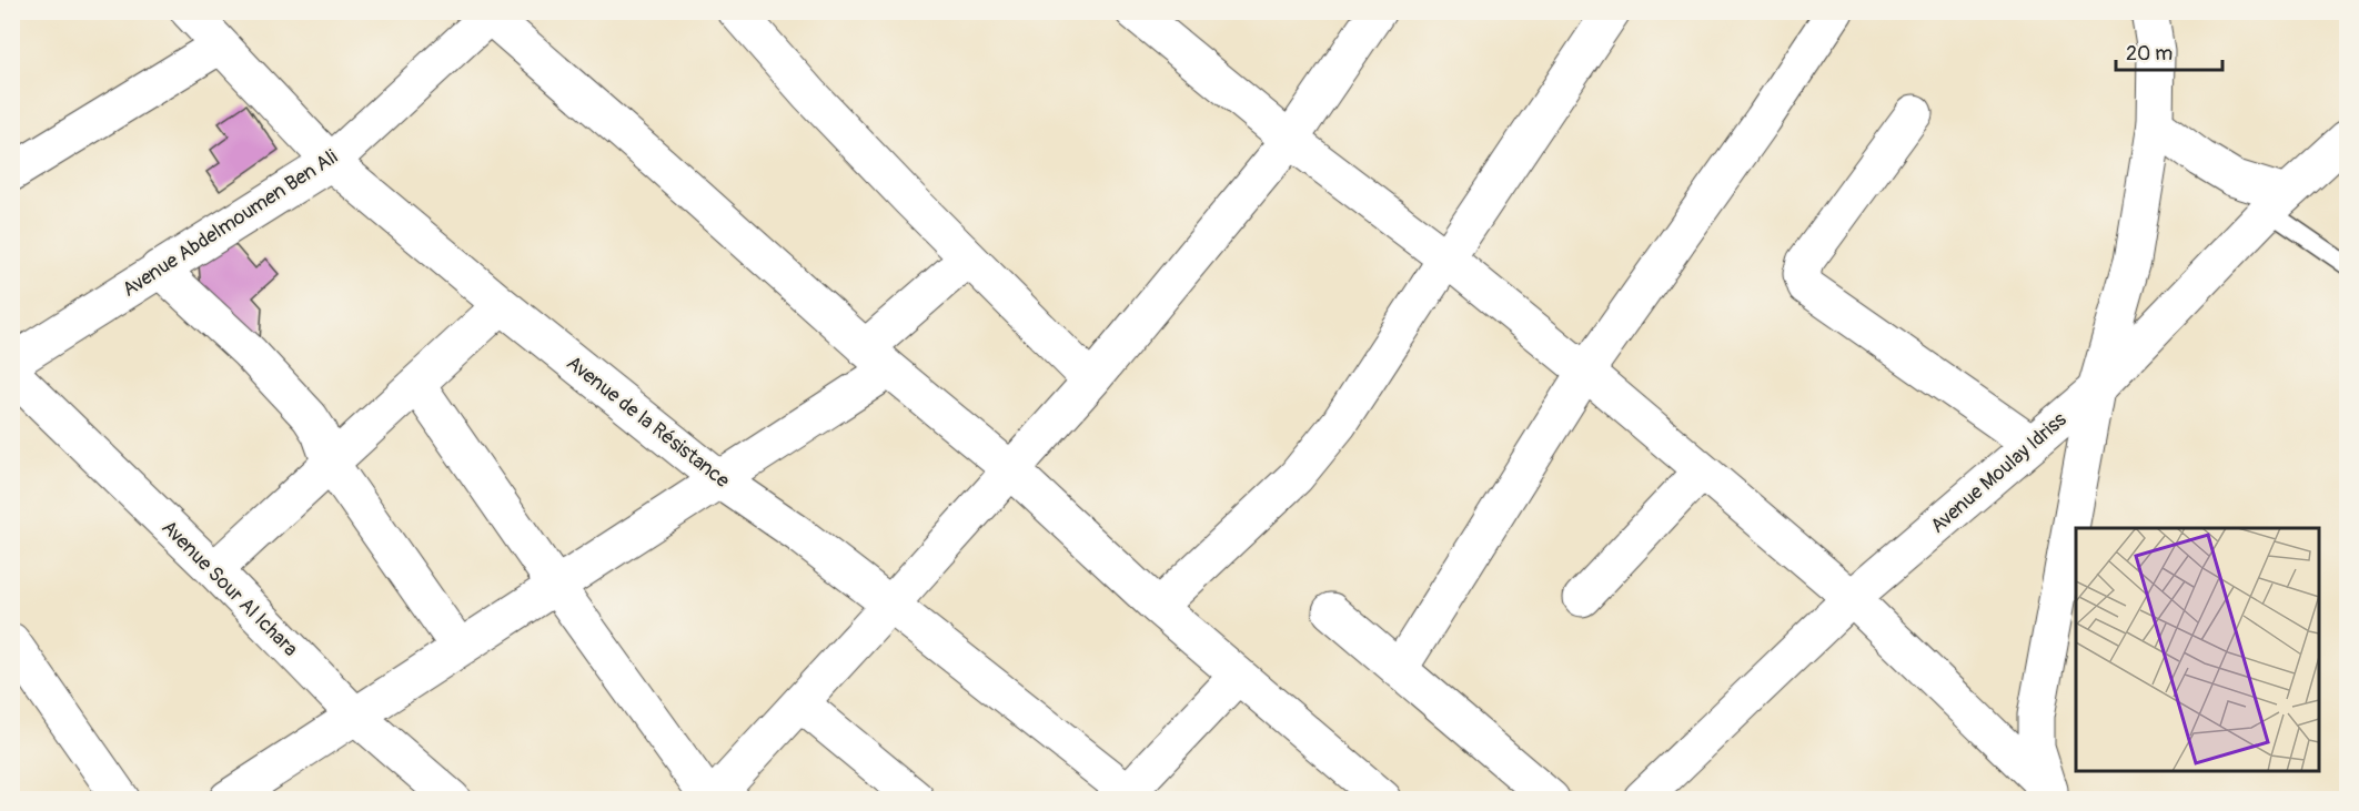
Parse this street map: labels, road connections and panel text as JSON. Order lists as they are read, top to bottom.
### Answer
{
  "streets": {
    "street": [
      "Avenue Abdelmoumen Ben Ali",
      "Avenue de la Résistance",
      "Avenue Moulay Idriss",
      "Avenue Sour Al Ichara"
    ]
  },
  "crossings": [
    ["Avenue Abdelmoumen Ben Ali", "Avenue de la Résistance"]
  ],
  "scale_bar": "20 m"
}
